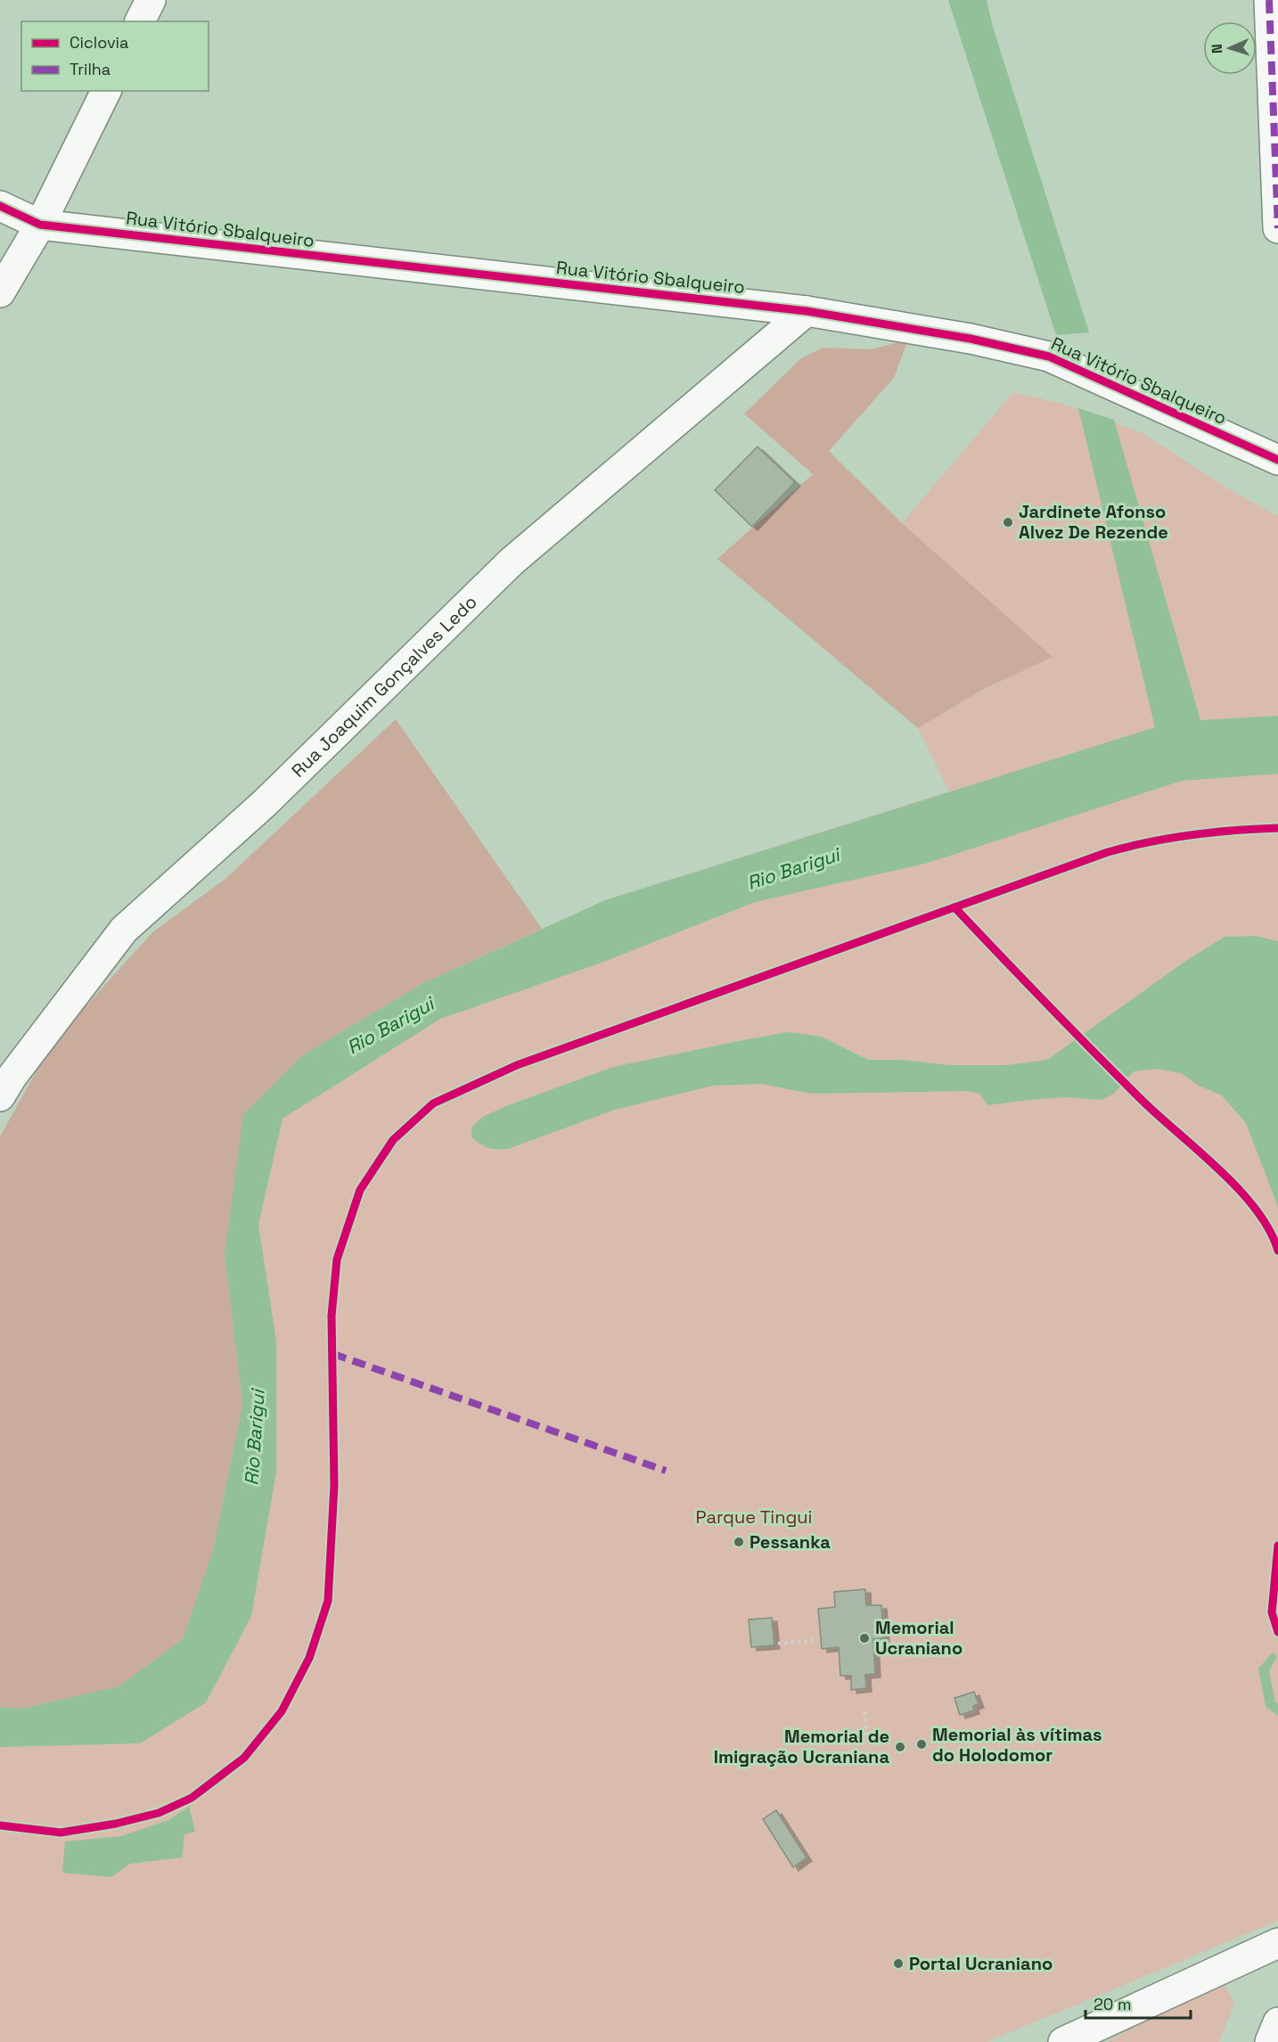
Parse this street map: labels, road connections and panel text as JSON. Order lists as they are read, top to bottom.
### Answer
{
  "streets": {
    "street": ["Rua Vitório Sbalqueiro", "Rua Joaquim Gonçalves Ledo"]
  },
  "crossings": [
    ["Rua Vitório Sbalqueiro", "Rua Joaquim Gonçalves Ledo"]
  ],
  "water": ["Rio Barigui"],
  "parks": ["Parque Tingui"],
  "places": [
    "Jardinete Afonso Alvez De Rezende",
    "Pessanka",
    "Memorial Ucraniano",
    "Memorial às vítimas do Holodomor",
    "Memorial de Imigração Ucraniana",
    "Portal Ucraniano"
  ],
  "legend": ["Ciclovia", "Trilha"],
  "scale_bar": "20 m",
  "north": "left"
}
